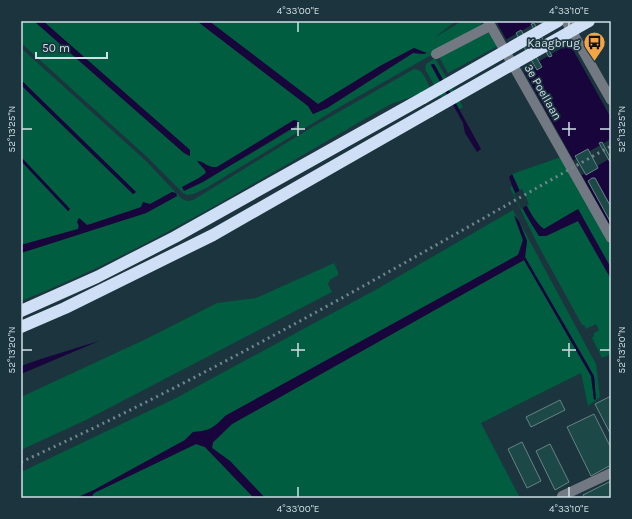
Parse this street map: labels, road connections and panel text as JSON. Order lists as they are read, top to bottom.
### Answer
{
  "streets": {
    "street": ["3e Poellaan"]
  },
  "places": {
    "bus stop": ["Kaagbrug"]
  },
  "scale_bar": "50 m",
  "coordinates": [
    "4°33'00\"E",
    "4°33'10\"E",
    "52°13'25\"N",
    "52°13'20\"N"
  ]
}
